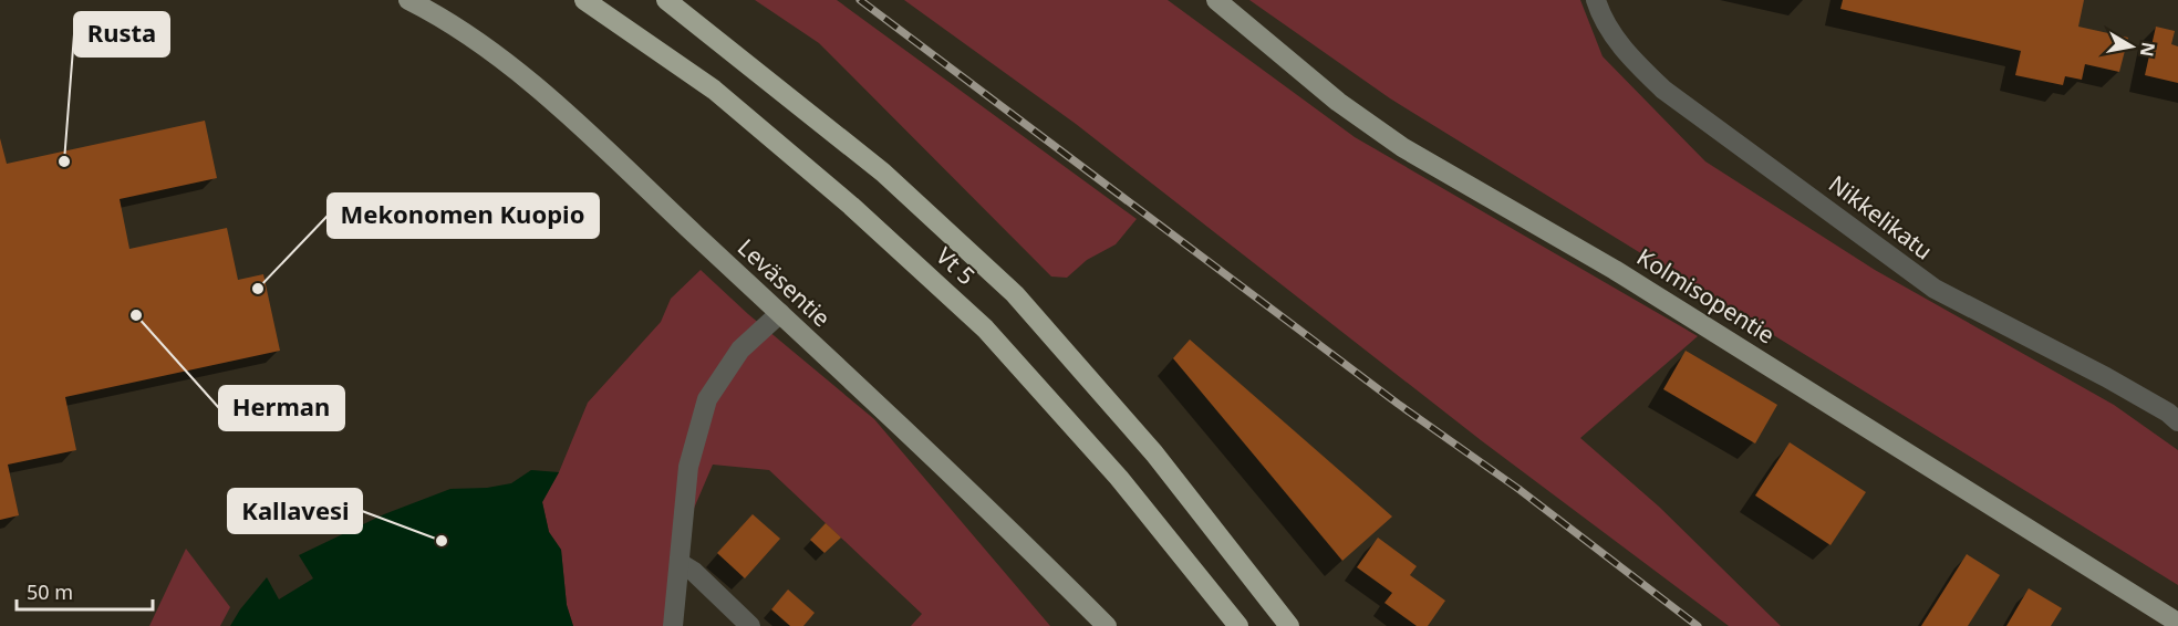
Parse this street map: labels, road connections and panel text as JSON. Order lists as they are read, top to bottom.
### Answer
{
  "streets": {
    "highway": ["Vt 5"],
    "main road": ["Leväsentie", "Kolmisopentie"],
    "street": ["Nikkelikatu"]
  },
  "places": [
    "Rusta",
    "Mekonomen Kuopio",
    "Herman",
    "Kallavesi"
  ],
  "scale_bar": "50 m",
  "north": "right"
}
